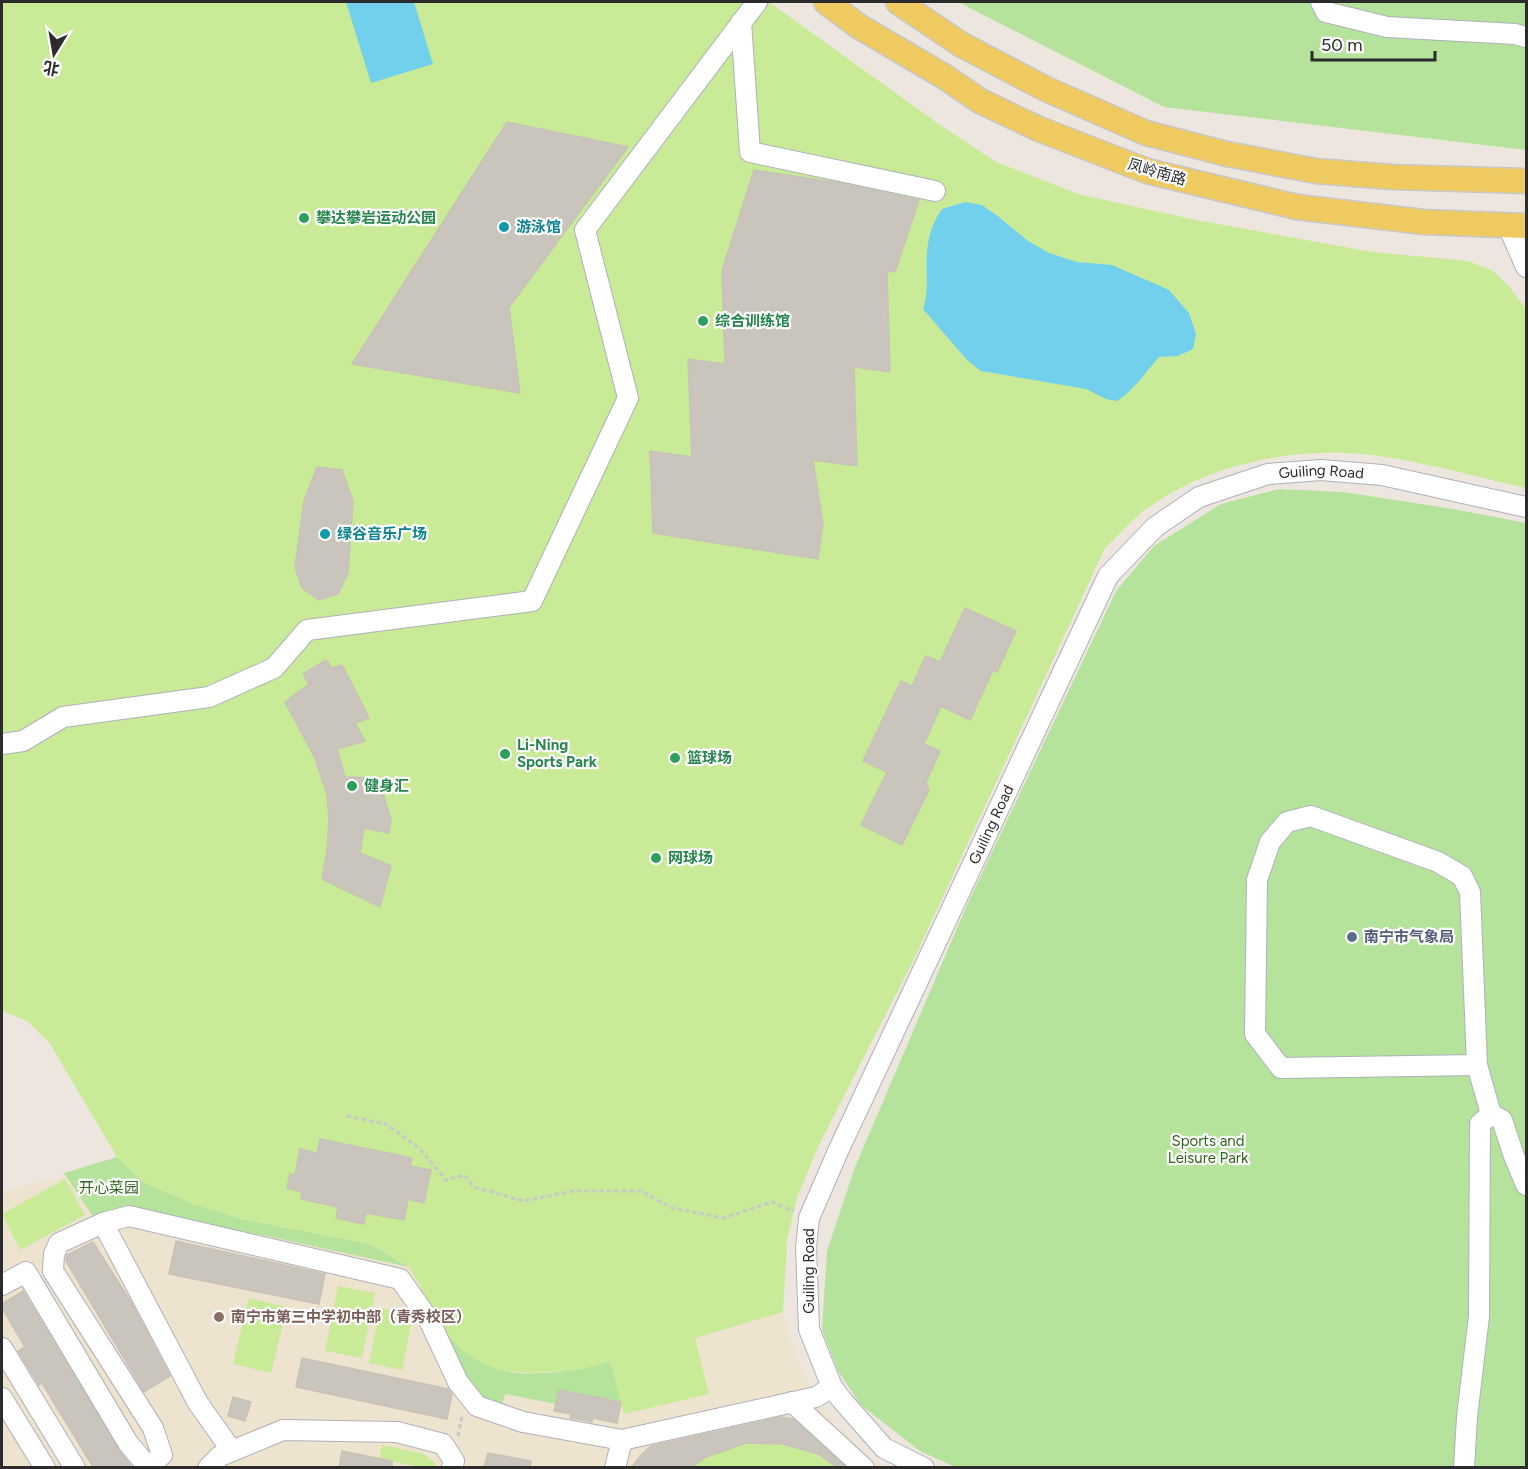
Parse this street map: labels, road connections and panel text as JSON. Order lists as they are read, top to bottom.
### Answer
{
  "streets": {
    "main road": ["凤岭南路"],
    "street": ["Guiling Road"]
  },
  "parks": ["Sports and Leisure Park", "开心菜园"],
  "places": [
    "攀达攀岩运动公园",
    "游泳馆",
    "综合训练馆",
    "绿谷音乐广场",
    "Li-Ning Sports Park",
    "篮球场",
    "健身汇",
    "网球场",
    "南宁市气象局",
    "南宁市第三中学初中部（青秀校区）"
  ],
  "scale_bar": "50 m",
  "north": "bottom"
}
